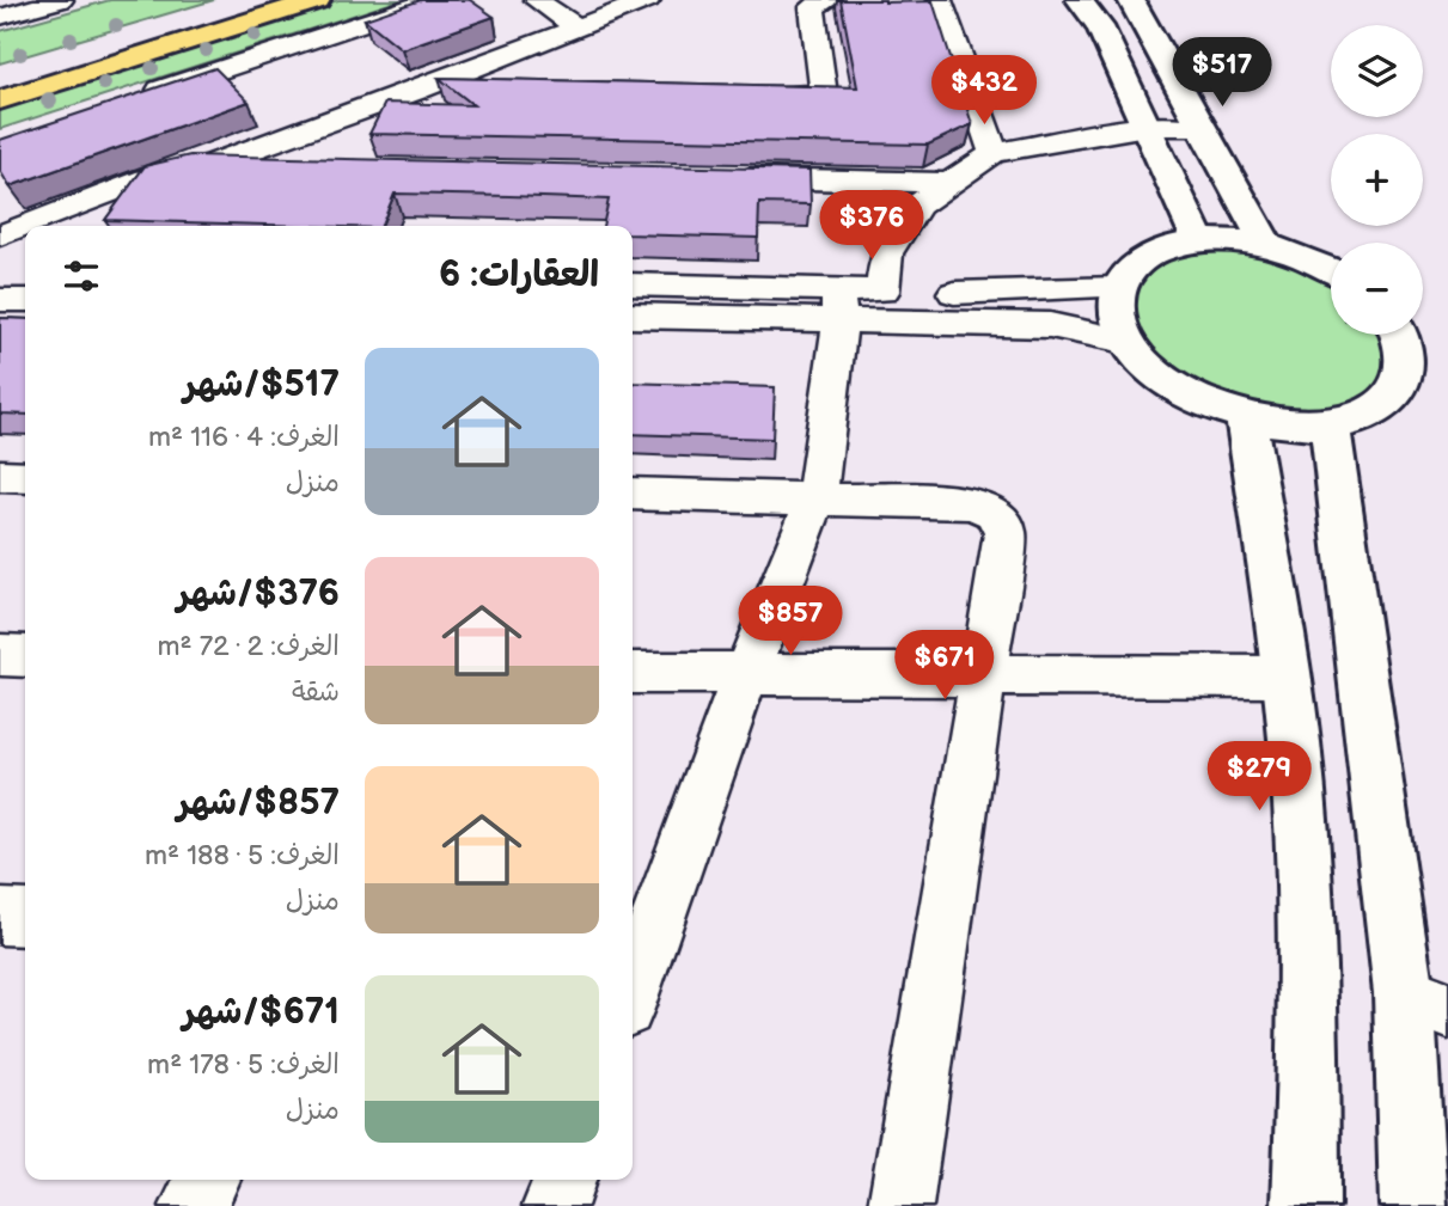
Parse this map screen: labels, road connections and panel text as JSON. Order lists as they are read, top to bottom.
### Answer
{
  "page": {
    "map_buttons": ["+", "−"],
    "price": [
      "$517",
      "$432",
      "$376",
      "$857",
      "$671",
      "$279"
    ],
    "heading": "العقارات: 6",
    "list": [
      {
        "name": "$517/شهر",
        "note": "الغرف: 4 · 116 m² · منزل"
      },
      {
        "name": "$376/شهر",
        "note": "الغرف: 2 · 72 m² · شقة"
      },
      {
        "name": "$857/شهر",
        "note": "الغرف: 5 · 188 m² · منزل"
      },
      {
        "name": "$671/شهر",
        "note": "الغرف: 5 · 178 m² · منزل"
      }
    ]
  }
}
